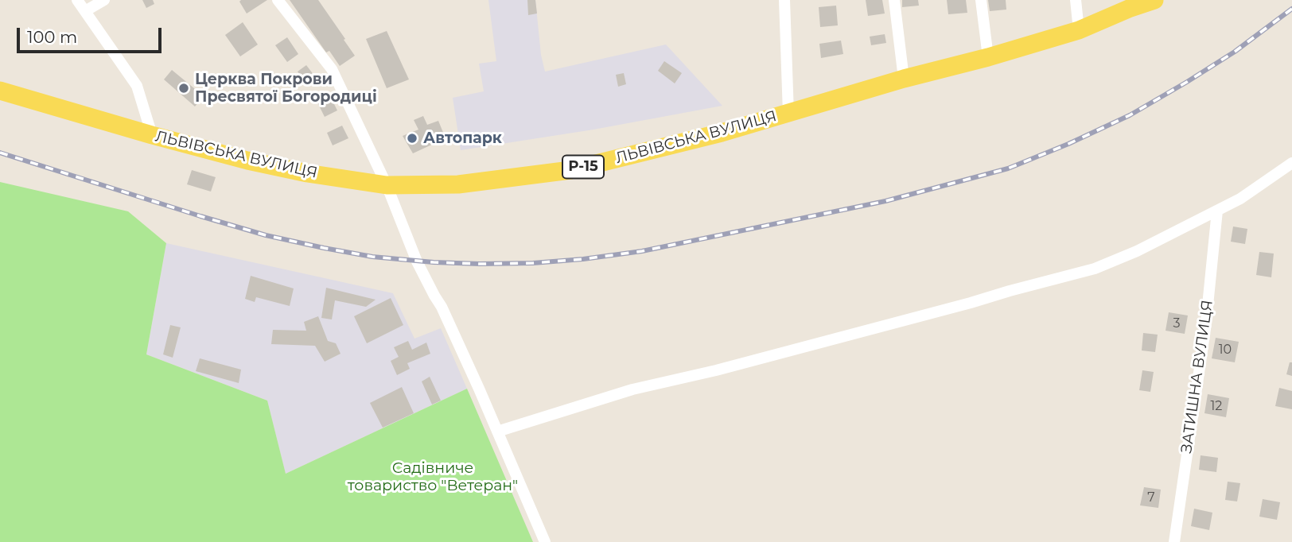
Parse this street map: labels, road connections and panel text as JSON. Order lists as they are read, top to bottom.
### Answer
{
  "streets": {
    "main road": ["ЛЬВІВСЬКА ВУЛИЦЯ", "Р-15"],
    "street": ["ЗАТИШНА ВУЛИЦЯ"]
  },
  "parks": ["Садівниче товариство \"Ветеран\""],
  "places": ["Церква Покрови Пресвятої Богородиці", "Автопарк"],
  "house_numbers": [
    "3",
    "10",
    "12",
    "7"
  ],
  "scale_bar": "100 m"
}
